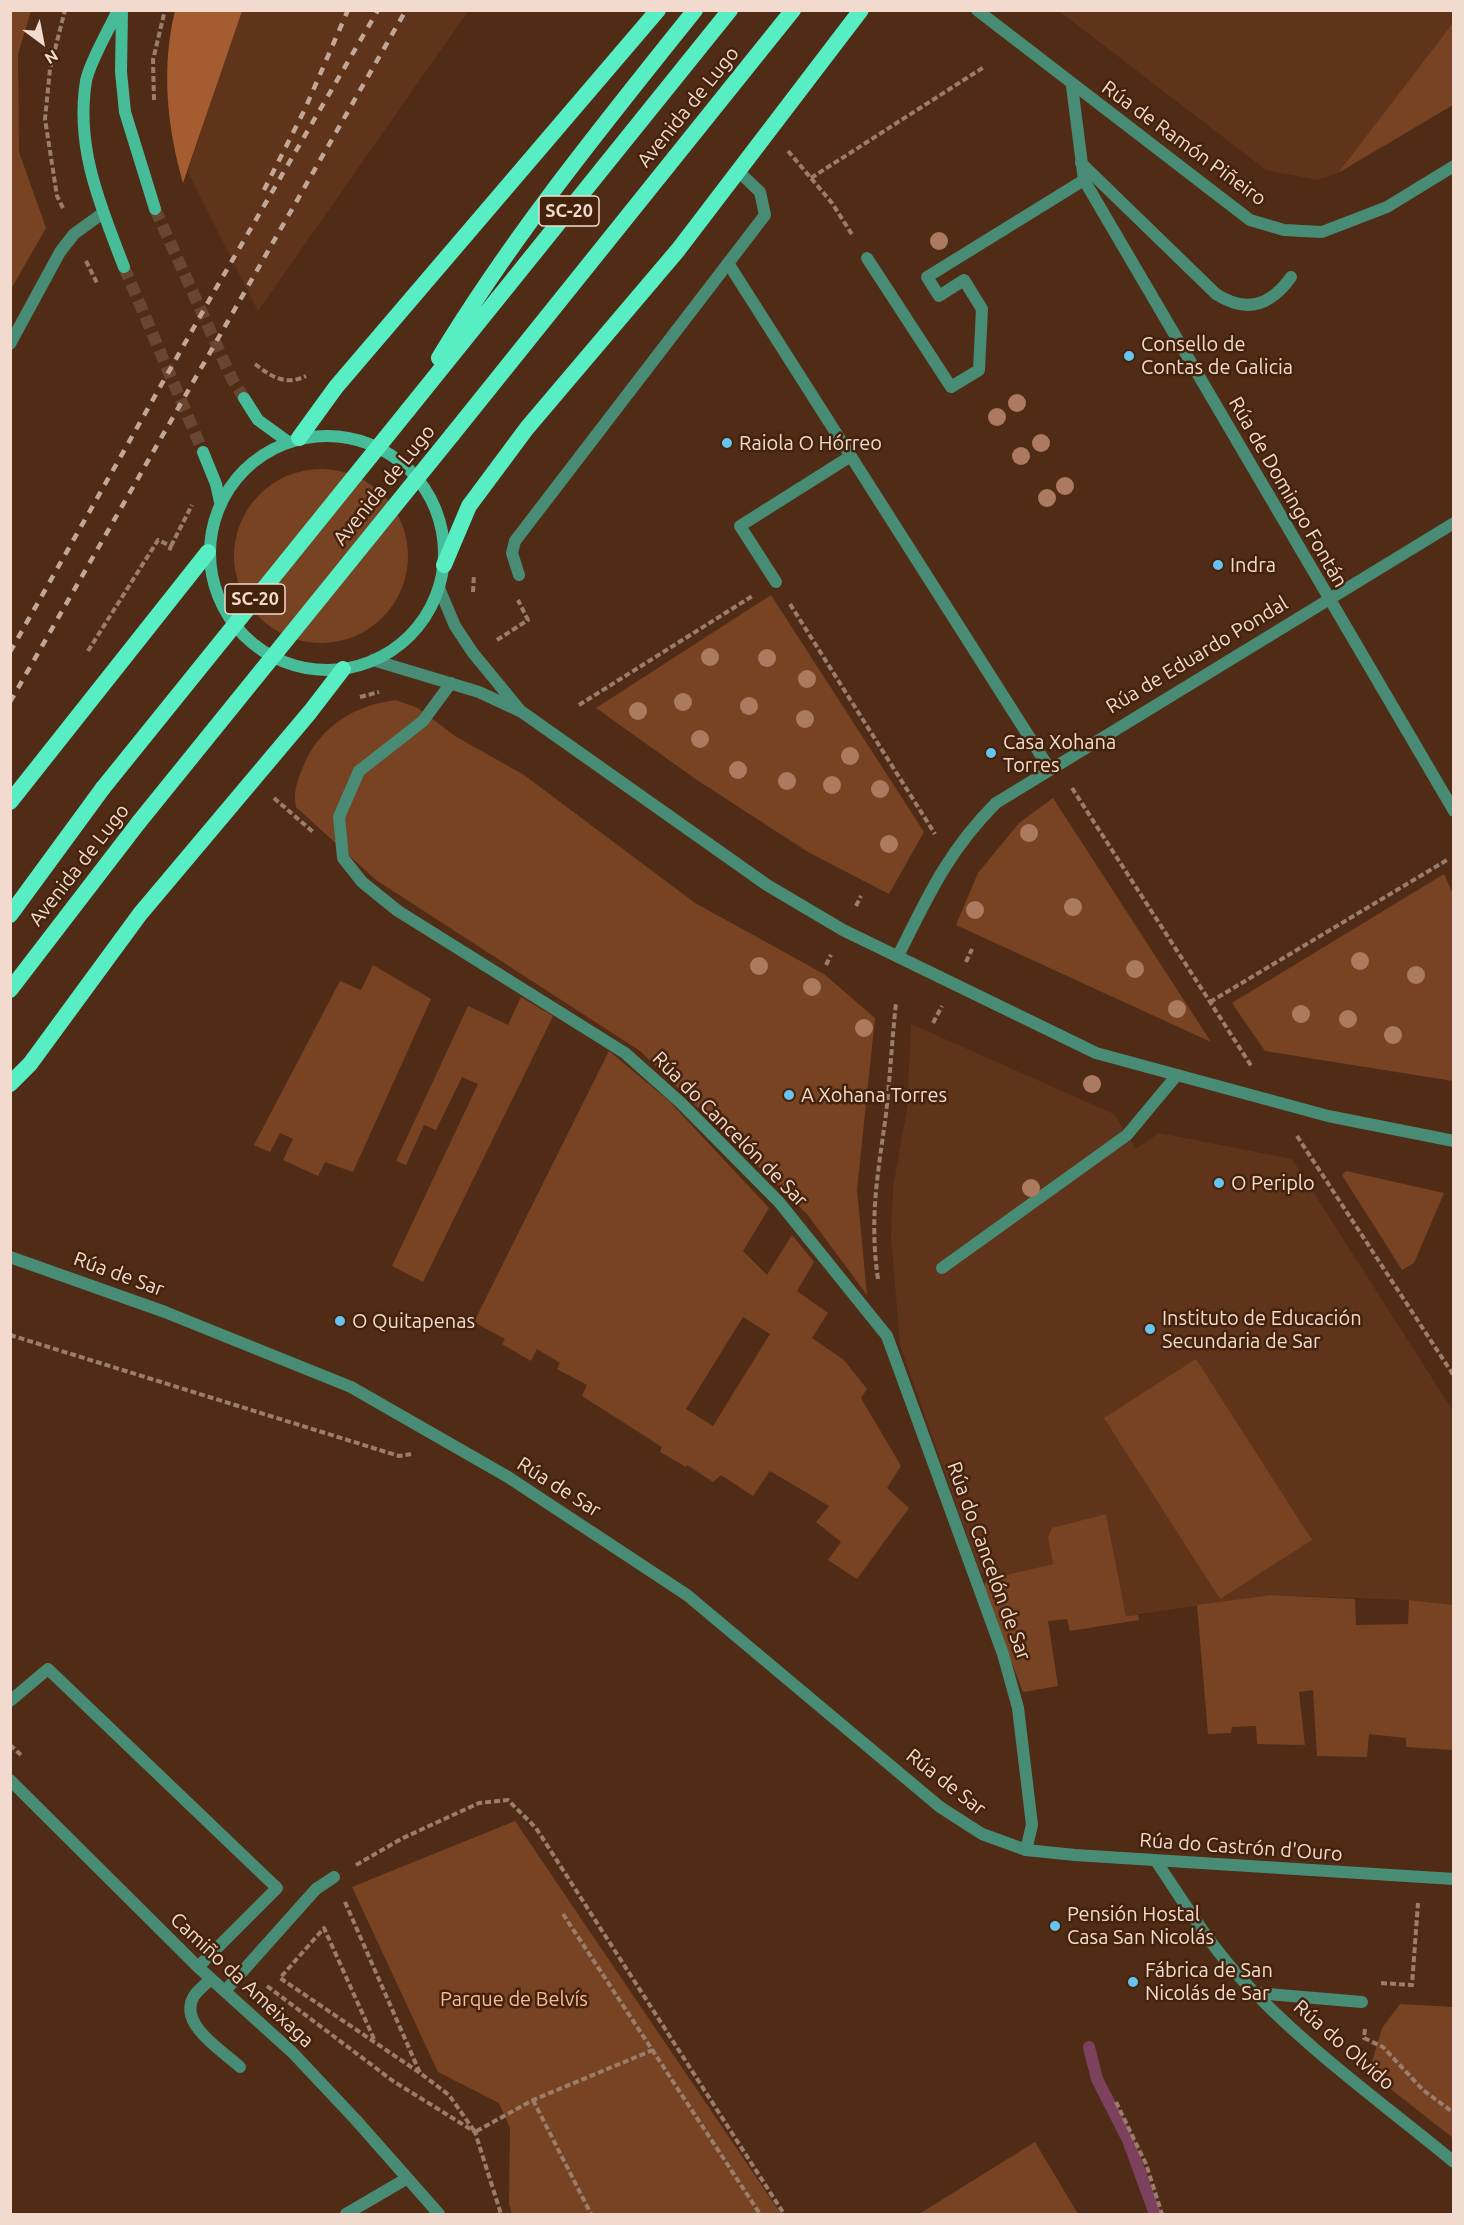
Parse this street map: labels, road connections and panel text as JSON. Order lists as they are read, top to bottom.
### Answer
{
  "streets": {
    "highway": ["Avenida de Lugo", "SC-20"],
    "street": [
      "Rúa de Ramón Piñeiro",
      "Rúa de Domingo Fontán",
      "Rúa de Eduardo Pondal",
      "Rúa do Cancelón de Sar",
      "Rúa de Sar",
      "Rúa do Castrón d'Ouro",
      "Camiño da Ameixaga",
      "Rúa do Olvido"
    ]
  },
  "crossings": [
    ["Rúa de Ramón Piñeiro", "Rúa de Domingo Fontán"],
    ["Rúa de Domingo Fontán", "Rúa de Eduardo Pondal"],
    ["Rúa do Cancelón de Sar", "Rúa de Sar"],
    ["Rúa do Cancelón de Sar", "Rúa do Castrón d'Ouro"],
    ["Rúa de Sar", "Rúa do Castrón d'Ouro"],
    ["Rúa do Castrón d'Ouro", "Rúa do Olvido"]
  ],
  "parks": ["Parque de Belvís"],
  "places": [
    "Consello de Contas de Galicia",
    "Raiola O Hórreo",
    "Indra",
    "Casa Xohana Torres",
    "A Xohana Torres",
    "O Periplo",
    "O Quitapenas",
    "Instituto de Educación Secundaria de Sar",
    "Pensión Hostal Casa San Nicolás",
    "Fábrica de San Nicolás de Sar"
  ],
  "north": "bottom right"
}
